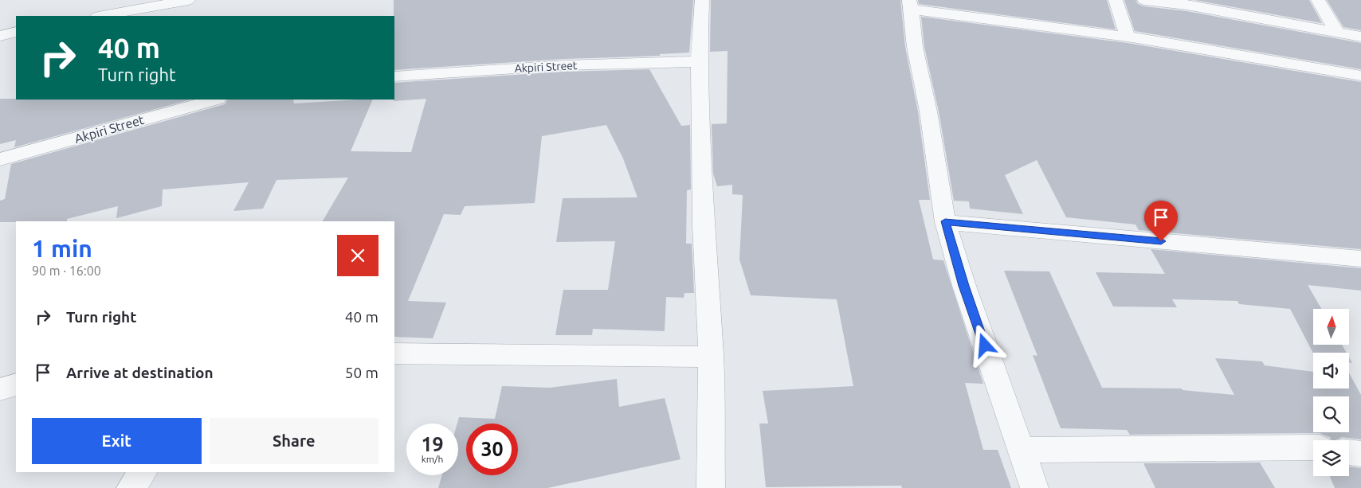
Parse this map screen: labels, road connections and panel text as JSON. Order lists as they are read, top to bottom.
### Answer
{
  "streets": {
    "street": ["Akpiri Street"]
  },
  "north": "top",
  "page": {
    "turn": ["40 m", "Turn right"],
    "heading": ["1 min", "90 m · 16:00"],
    "list": [
      {
        "name": "Turn right",
        "value": "40 m"
      },
      {
        "name": "Arrive at destination",
        "value": "50 m"
      }
    ],
    "buttons": ["Exit", "Share"],
    "speed": "19 km/h",
    "limit": "30"
  }
}
